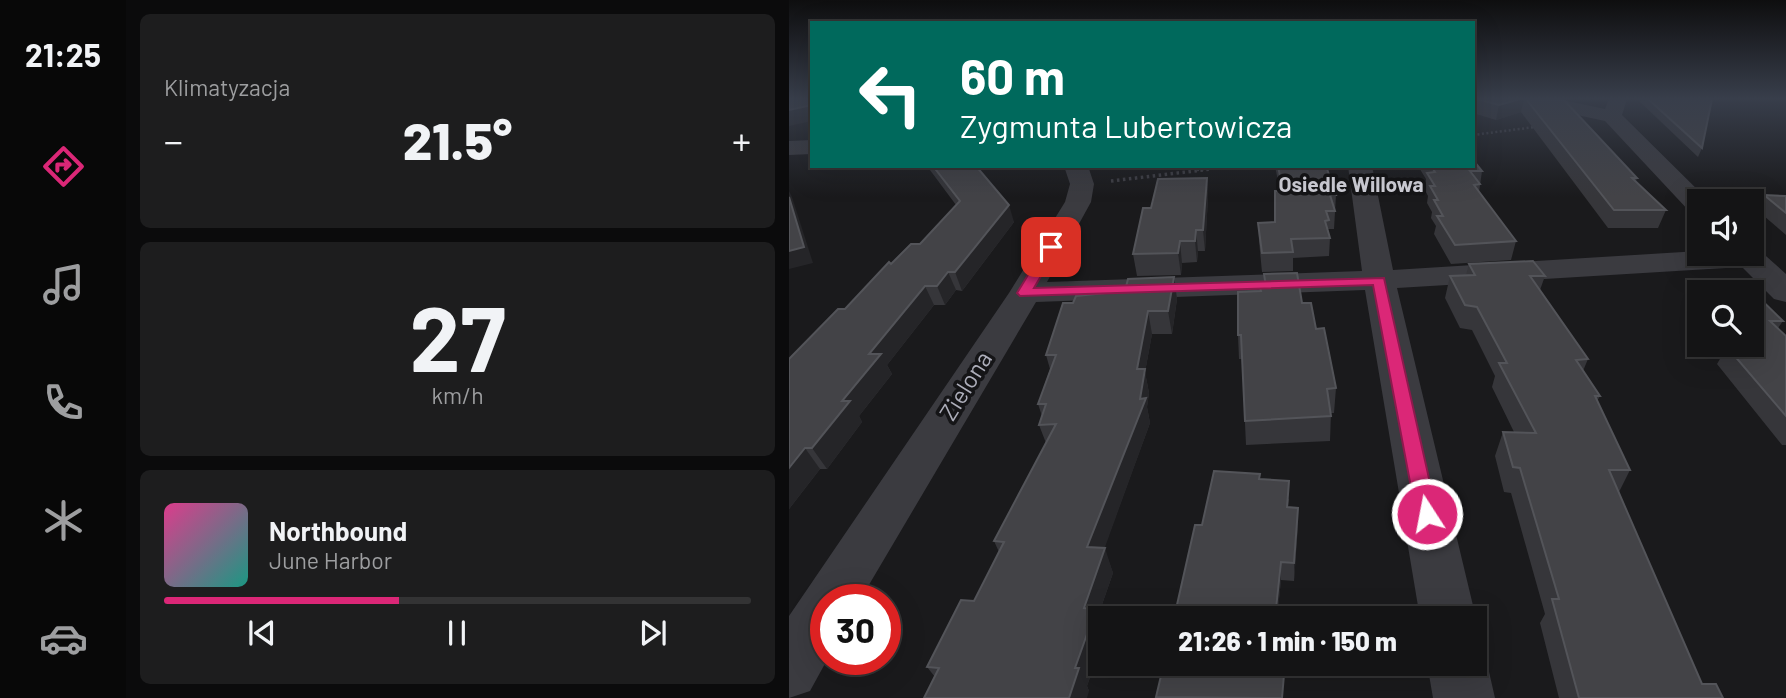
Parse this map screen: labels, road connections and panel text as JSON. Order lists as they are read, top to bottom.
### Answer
{
  "streets": {
    "street": ["Zielona"]
  },
  "districts": ["Osiedle Willowa"],
  "page": {
    "tabs": "21:25",
    "tile": [
      "Klimatyzacja",
      ["27", "km/h"]
    ],
    "turn": ["60 m", "Zygmunta Lubertowicza"],
    "heat": ["−", "21.5°", "+"],
    "song": ["Northbound", "June Harbor"],
    "limit": "30",
    "trip": "21:26 · 1 min · 150 m"
  }
}
